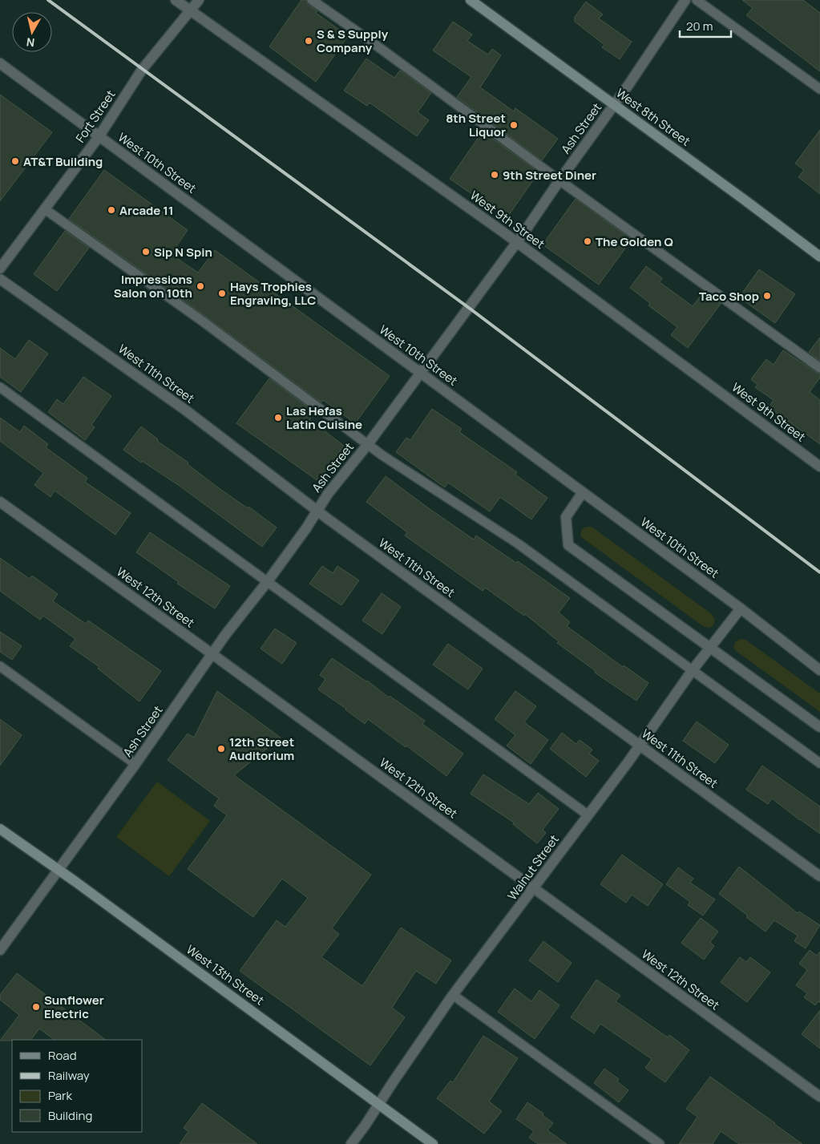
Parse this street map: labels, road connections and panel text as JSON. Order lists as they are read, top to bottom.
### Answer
{
  "streets": {
    "street": [
      "Fort Street",
      "West 8th Street",
      "Ash Street",
      "West 10th Street",
      "West 9th Street",
      "West 11th Street",
      "West 12th Street",
      "Walnut Street",
      "West 13th Street"
    ]
  },
  "crossings": [
    ["Fort Street", "West 10th Street"],
    ["Fort Street", "West 9th Street"],
    ["West 8th Street", "Ash Street"],
    ["Ash Street", "West 10th Street"],
    ["Ash Street", "West 9th Street"],
    ["Ash Street", "West 11th Street"],
    ["Ash Street", "West 12th Street"],
    ["Ash Street", "West 13th Street"],
    ["West 10th Street", "Walnut Street"],
    ["West 11th Street", "Walnut Street"],
    ["West 12th Street", "Walnut Street"],
    ["Walnut Street", "West 13th Street"]
  ],
  "places": [
    "S & S Supply Company",
    "8th Street Liquor",
    "AT&T Building",
    "9th Street Diner",
    "Arcade 11",
    "The Golden Q",
    "Sip N Spin",
    "Impressions Salon on 10th",
    "Hays Trophies Engraving, LLC",
    "Taco Shop",
    "Las Hefas Latin Cuisine",
    "12th Street Auditorium",
    "Sunflower Electric"
  ],
  "legend": [
    "Road",
    "Railway",
    "Park",
    "Building"
  ],
  "scale_bar": "20 m",
  "north": "bottom"
}
